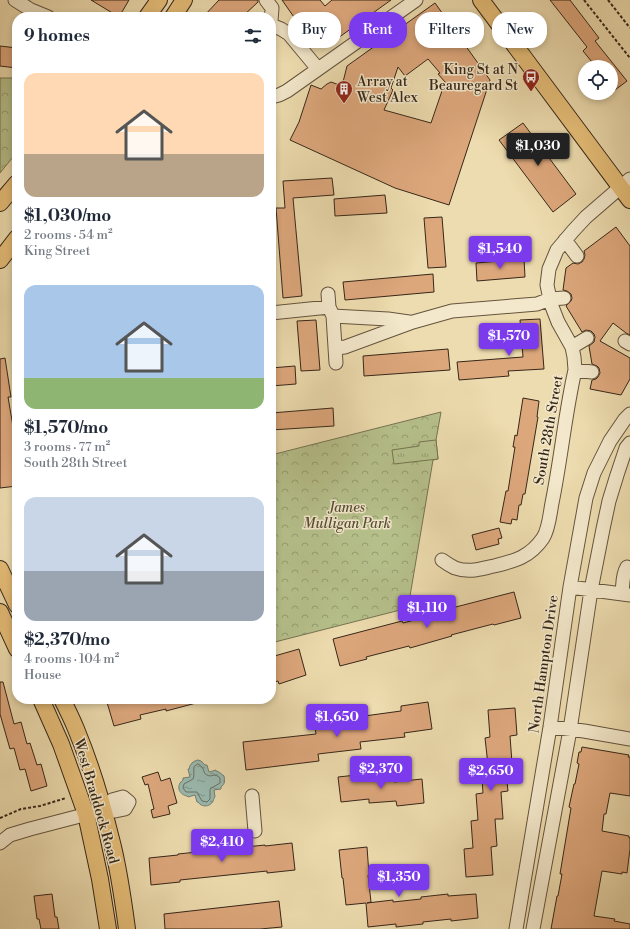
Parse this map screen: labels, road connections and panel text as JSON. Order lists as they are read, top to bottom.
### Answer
{
  "streets": {
    "main road": ["West Braddock Road"],
    "street": ["South 28th Street", "North Hampton Drive"]
  },
  "parks": ["James Mulligan Park"],
  "places": {
    "bus stop": ["King St at N Beauregard St"],
    "building": ["Array at West Alex"]
  },
  "page": {
    "chip": [
      "Buy",
      "Rent",
      "Filters",
      "New"
    ],
    "heading": "9 homes",
    "list": [
      {
        "name": "$1,030/mo",
        "note": "2 rooms · 54 m² · King Street"
      },
      {
        "name": "$1,570/mo",
        "note": "3 rooms · 77 m² · South 28th Street"
      },
      {
        "name": "$2,370/mo",
        "note": "4 rooms · 104 m² · House"
      }
    ],
    "price": [
      "$1,030",
      "$1,540",
      "$1,570",
      "$1,110",
      "$1,650",
      "$2,370",
      "$2,650",
      "$2,410",
      "$1,350"
    ]
  }
}
